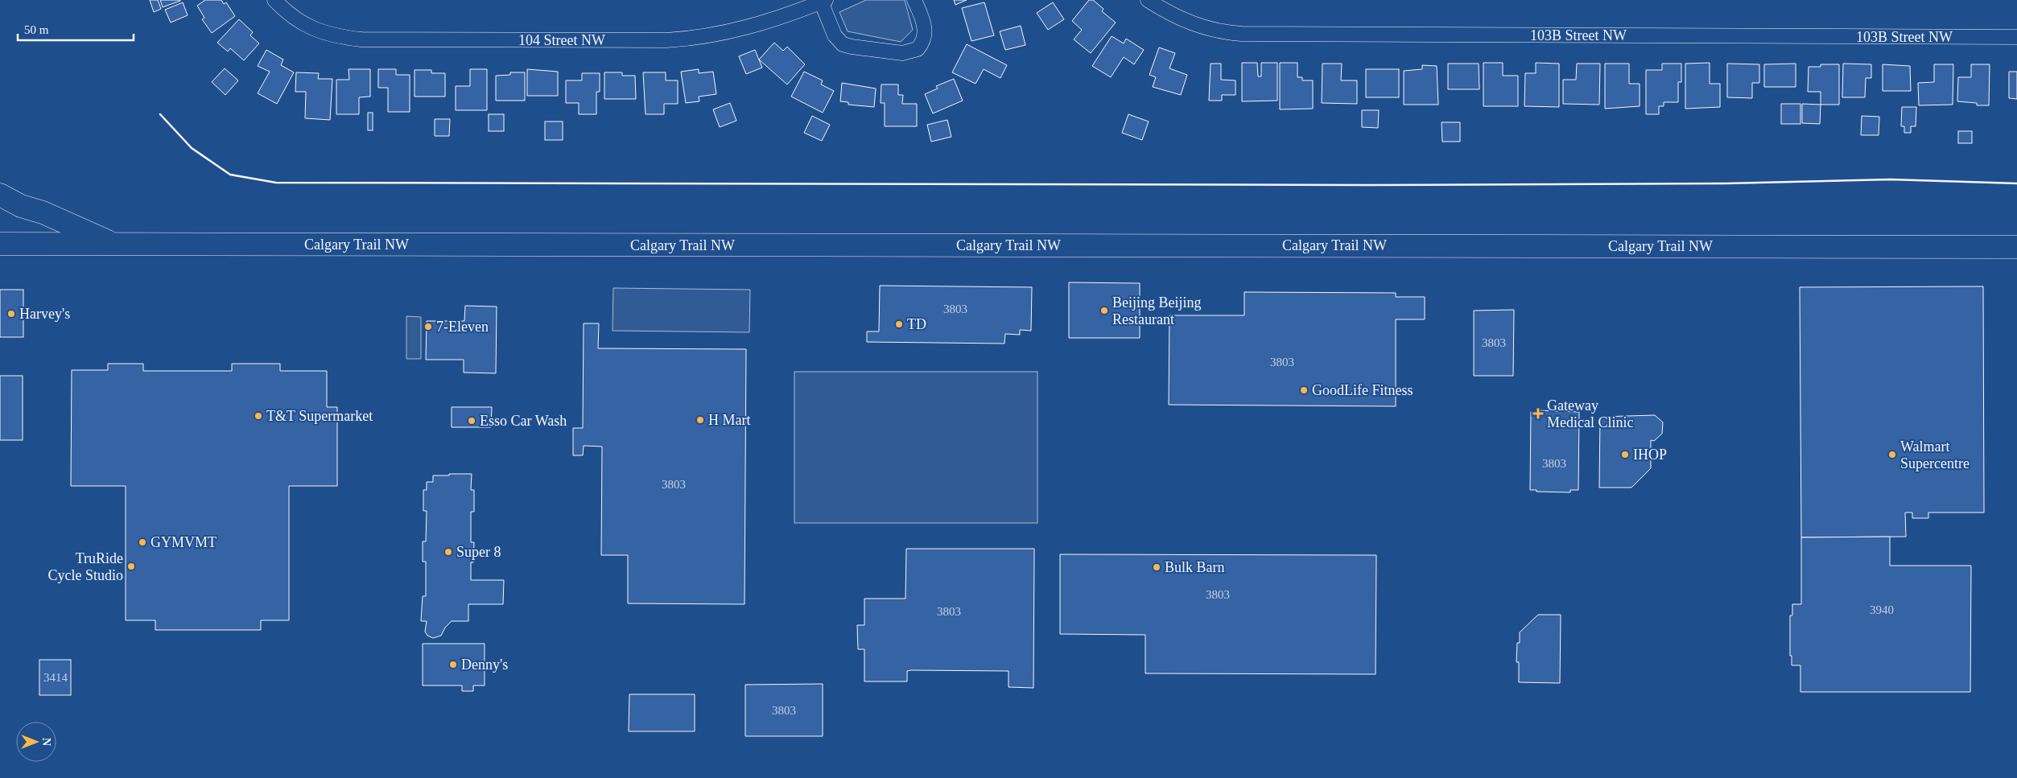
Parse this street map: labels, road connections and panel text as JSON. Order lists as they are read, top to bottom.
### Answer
{
  "streets": {
    "highway": ["Calgary Trail NW"],
    "street": ["103B Street NW", "104 Street NW"]
  },
  "places": {
    "other": [
      "Beijing Beijing Restaurant",
      "Harvey's",
      "TD",
      "7-Eleven",
      "GoodLife Fitness",
      "T&T Supermarket",
      "H Mart",
      "Esso Car Wash",
      "IHOP",
      "Walmart Supercentre",
      "GYMVMT",
      "Super 8",
      "TruRide Cycle Studio",
      "Bulk Barn",
      "Denny's"
    ],
    "health": ["Gateway Medical Clinic"]
  },
  "house_numbers": [
    "3803",
    "3803",
    "3803",
    "3803",
    "3803",
    "3803",
    "3940",
    "3803",
    "3414",
    "3803"
  ],
  "scale_bar": "50 m",
  "north": "right"
}
